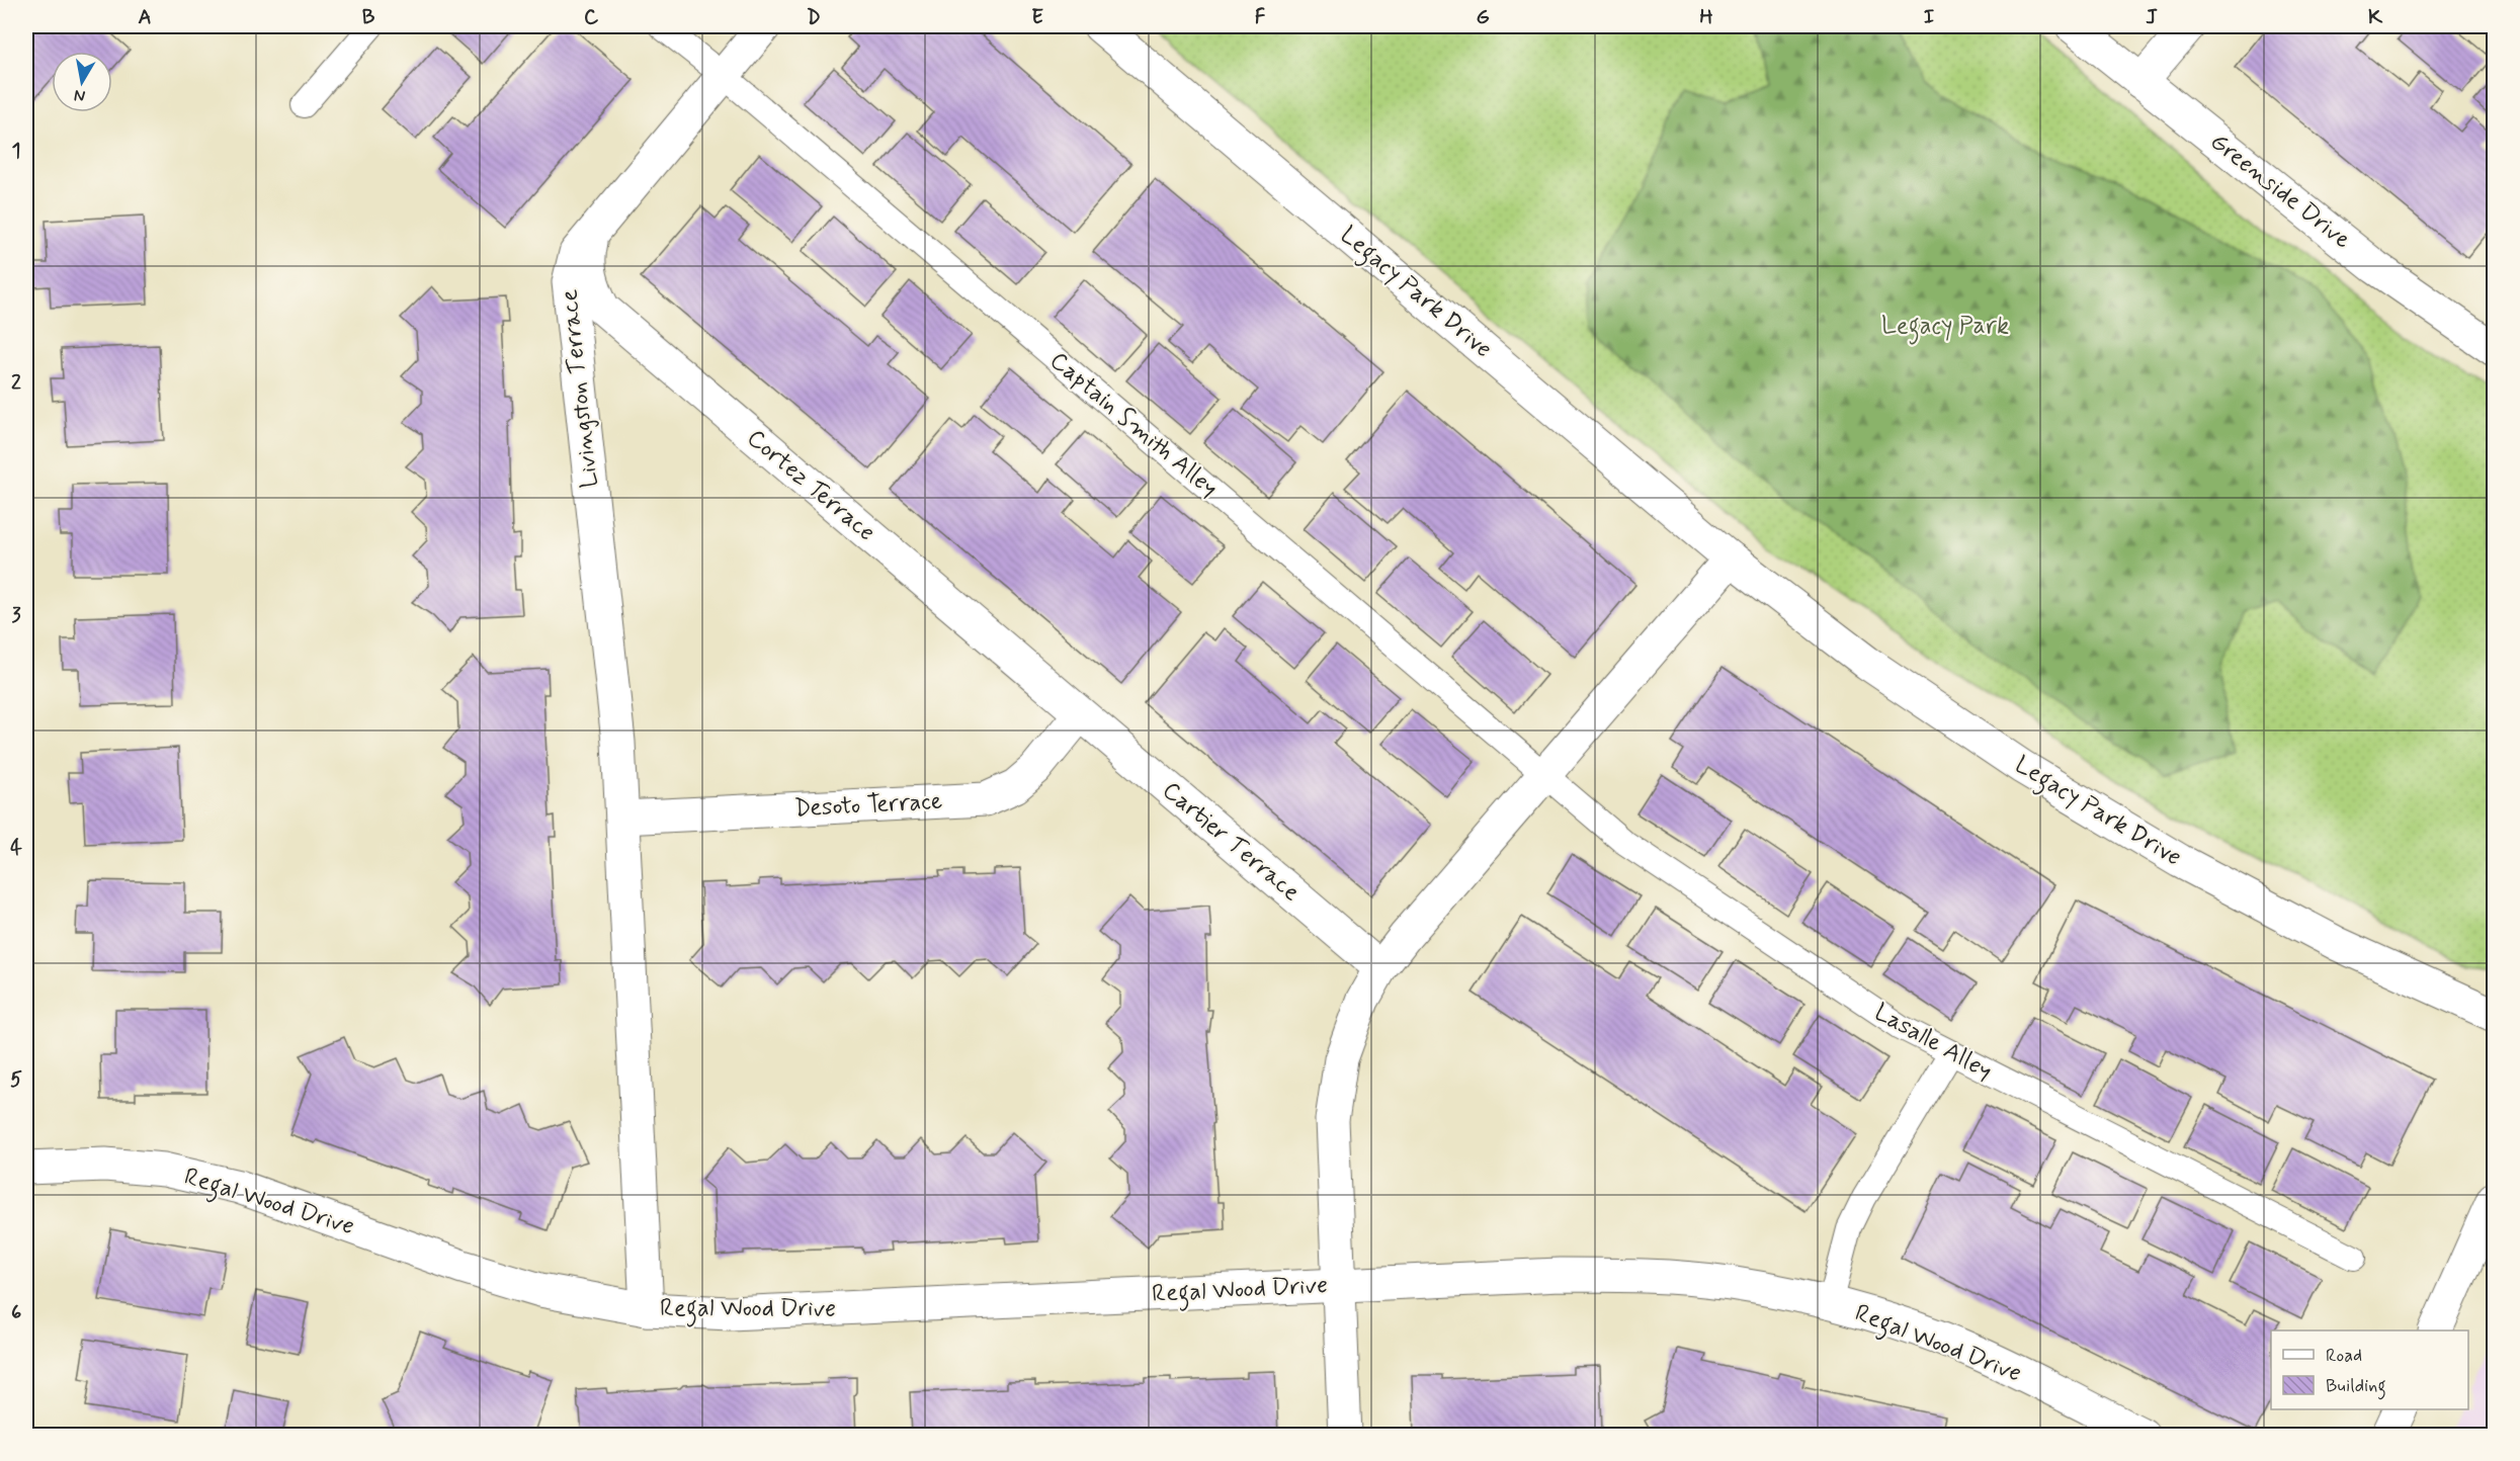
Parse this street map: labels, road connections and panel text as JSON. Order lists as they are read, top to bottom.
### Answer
{
  "streets": {
    "street": [
      "Greenside Drive",
      "Legacy Park Drive",
      "Livingston Terrace",
      "Cortez Terrace",
      "Desoto Terrace",
      "Cartier Terrace",
      "Regal Wood Drive"
    ],
    "lane": ["Captain Smith Alley", "Lasalle Alley"]
  },
  "crossings": [
    ["Livingston Terrace", "Captain Smith Alley"],
    ["Livingston Terrace", "Cortez Terrace"],
    ["Livingston Terrace", "Desoto Terrace"],
    ["Livingston Terrace", "Regal Wood Drive"],
    ["Captain Smith Alley", "Lasalle Alley"],
    ["Cortez Terrace", "Desoto Terrace"],
    ["Cortez Terrace", "Cartier Terrace"],
    ["Desoto Terrace", "Cartier Terrace"],
    ["Desoto Terrace", "Regal Wood Drive"],
    ["Lasalle Alley", "Regal Wood Drive"]
  ],
  "parks": ["Legacy Park"],
  "legend": ["Road", "Building"],
  "north": "bottom",
  "grid": {
    "columns": [
      "A",
      "B",
      "C",
      "D",
      "E",
      "F",
      "G",
      "H",
      "I",
      "J",
      "K"
    ],
    "rows": [
      "1",
      "2",
      "3",
      "4",
      "5",
      "6"
    ]
  }
}
